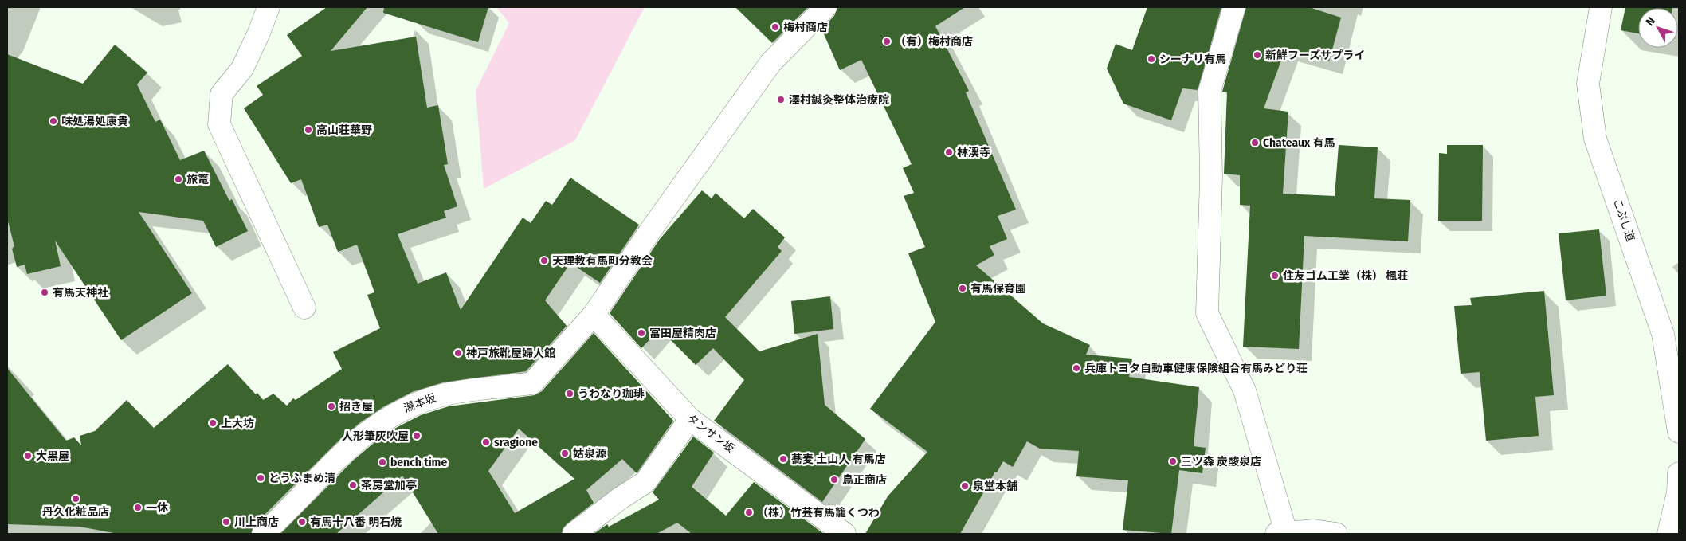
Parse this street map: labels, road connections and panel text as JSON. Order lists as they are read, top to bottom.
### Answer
{
  "streets": {
    "street": ["こぶし道", "湯本坂", "タンサン坂"]
  },
  "crossings": [
    ["湯本坂", "タンサン坂"]
  ],
  "places": [
    "梅村商店",
    "（有）梅村商店",
    "新鮮フーズサプライ",
    "シーナリ有馬",
    "澤村鍼灸整体治療院",
    "味処湯処康貴",
    "高山荘華野",
    "Chateaux 有馬",
    "林渓寺",
    "旅篭",
    "天理教有馬町分教会",
    "住友ゴム工業（株） 楓荘",
    "有馬保育園",
    "有馬天神社",
    "冨田屋精肉店",
    "神戸旅靴屋婦人館",
    "兵庫トヨタ自動車健康保険組合有馬みどり荘",
    "うわなり珈琲",
    "招き屋",
    "上大坊",
    "人形筆灰吹屋",
    "sragione",
    "姑泉源",
    "大黒屋",
    "蕎麦 土山人 有馬店",
    "三ツ森 炭酸泉店",
    "bench time",
    "とうふまめ清",
    "鳥正商店",
    "茶房堂加亭",
    "泉堂本舗",
    "丹久化粧品店",
    "一休",
    "（株）竹芸有馬籠くつわ",
    "川上商店",
    "有馬十八番 明石焼"
  ],
  "north": "top left"
}
